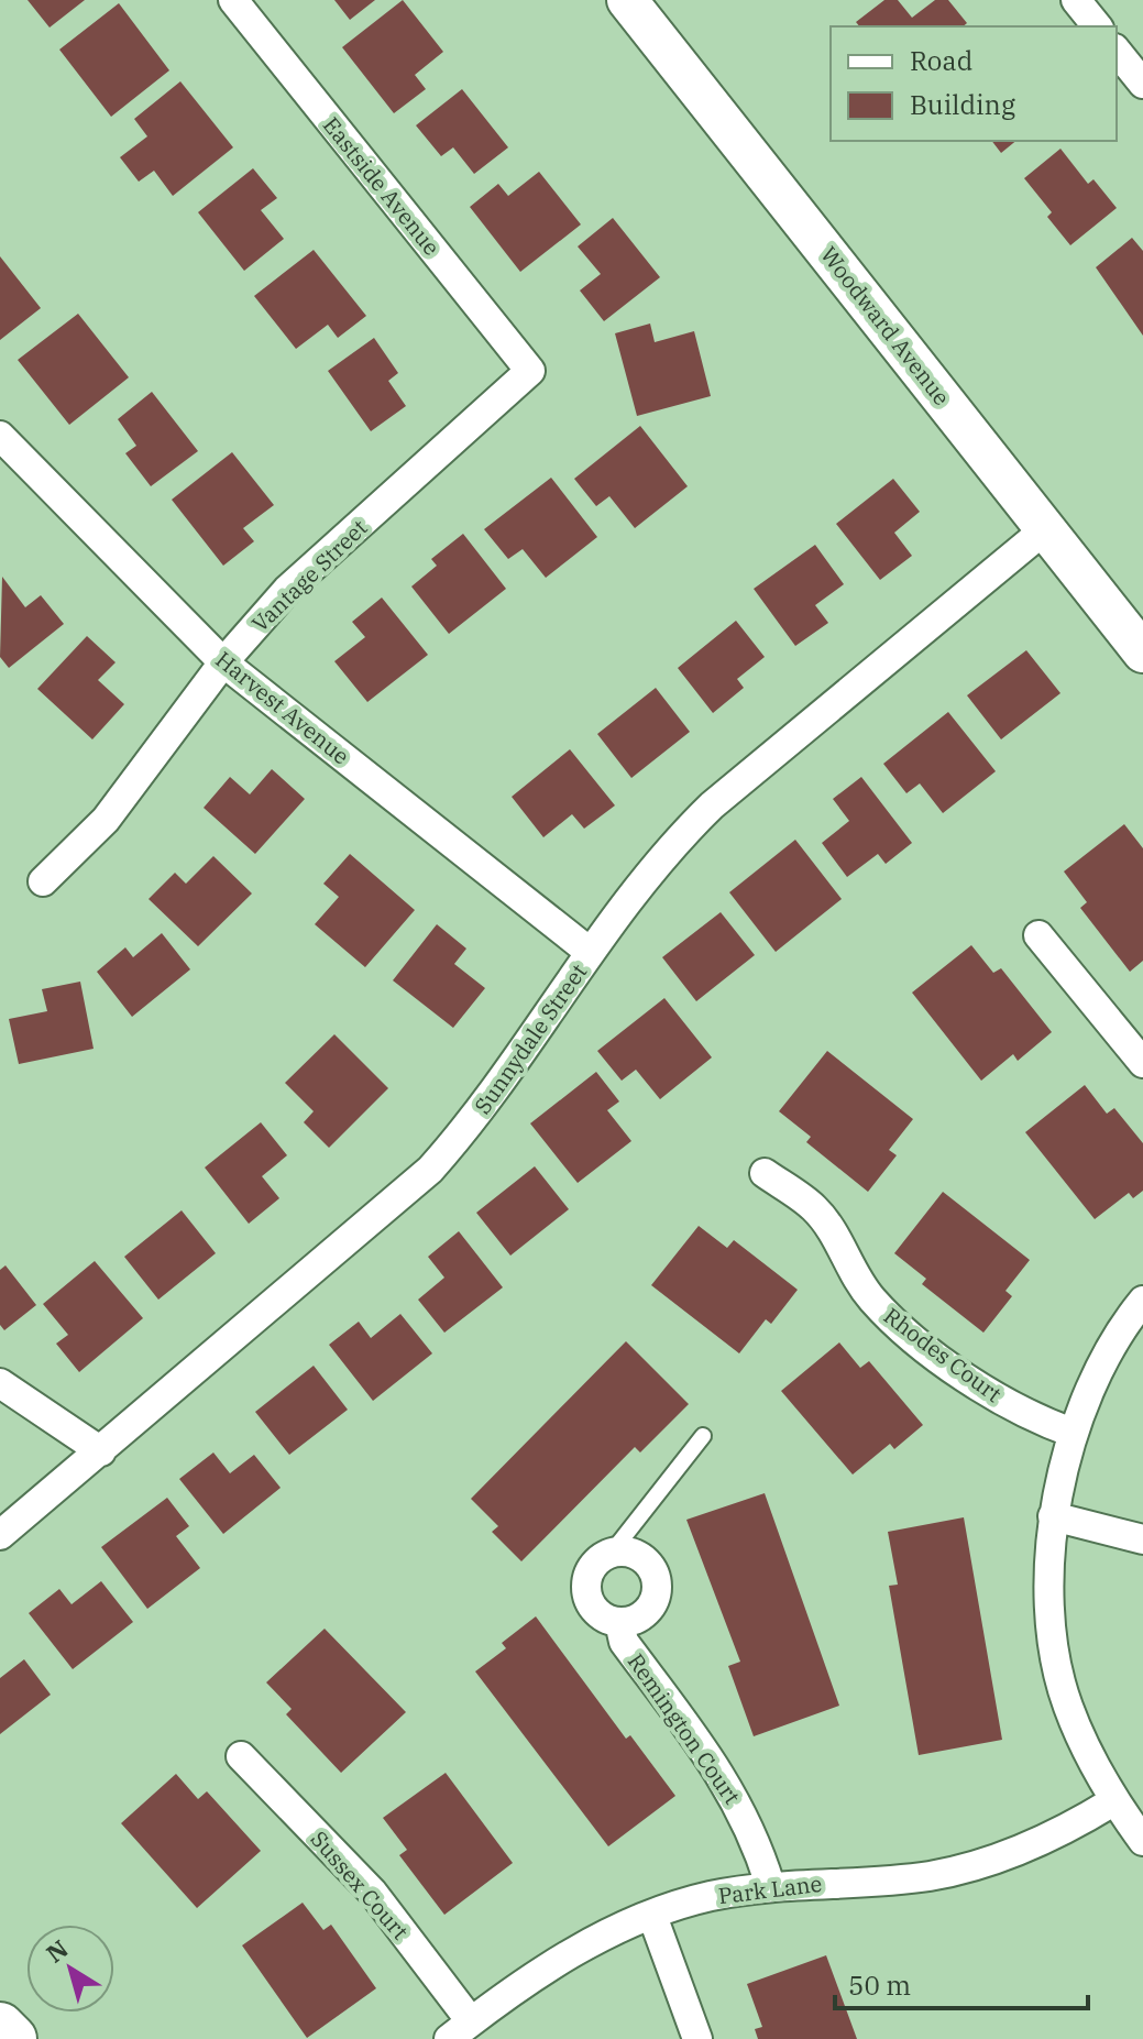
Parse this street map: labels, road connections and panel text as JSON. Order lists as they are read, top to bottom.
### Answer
{
  "streets": {
    "main road": ["Woodward Avenue"],
    "street": [
      "Eastside Avenue",
      "Vantage Street",
      "Harvest Avenue",
      "Sunnydale Street",
      "Rhodes Court",
      "Remington Court",
      "Sussex Court",
      "Park Lane"
    ]
  },
  "crossings": [
    ["Eastside Avenue", "Vantage Street"],
    ["Woodward Avenue", "Sunnydale Street"],
    ["Vantage Street", "Harvest Avenue"],
    ["Harvest Avenue", "Sunnydale Street"],
    ["Remington Court", "Park Lane"],
    ["Sussex Court", "Park Lane"]
  ],
  "legend": ["Road", "Building"],
  "scale_bar": "50 m",
  "north": "top left"
}
